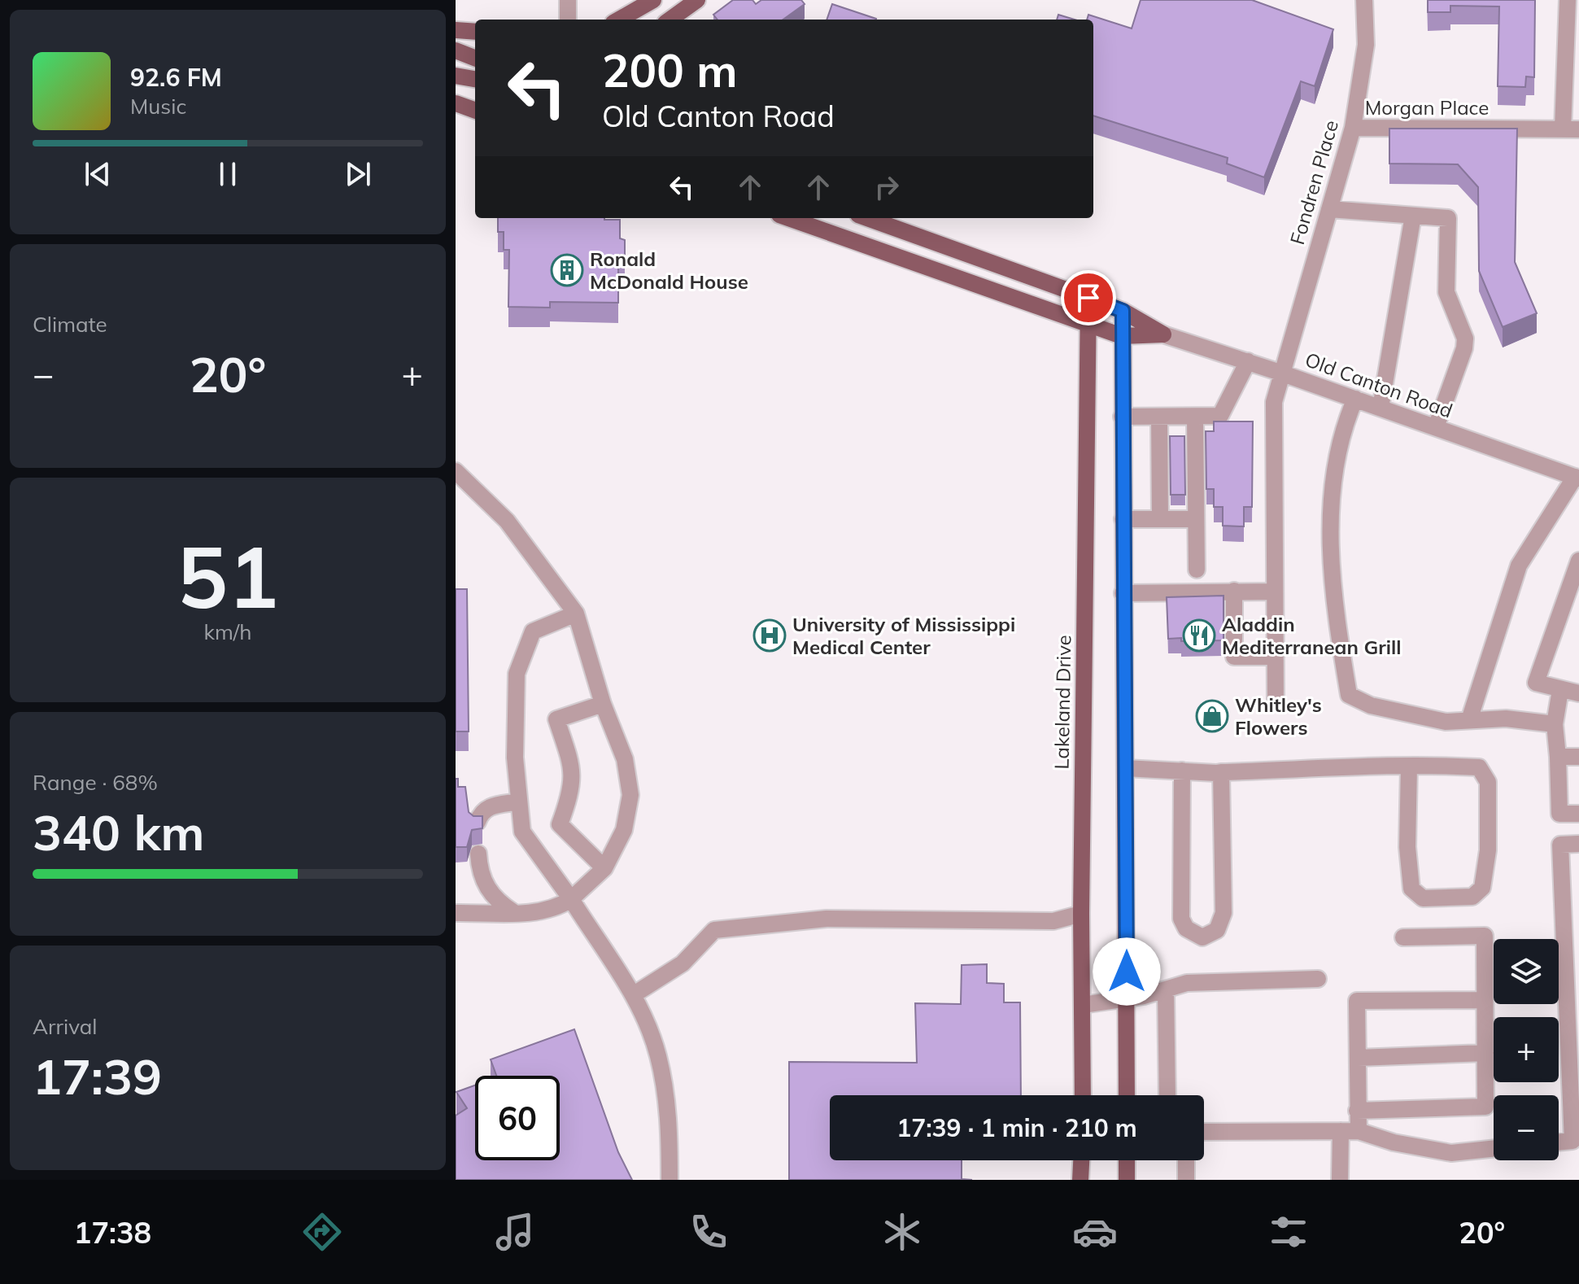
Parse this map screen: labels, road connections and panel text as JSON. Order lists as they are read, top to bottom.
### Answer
{
  "streets": {
    "main road": ["Old Canton Road", "Lakeland Drive"],
    "street": ["Morgan Place", "Fondren Place"]
  },
  "crossings": [
    ["Morgan Place", "Fondren Place"],
    ["Fondren Place", "Old Canton Road"],
    ["Old Canton Road", "Lakeland Drive"]
  ],
  "places": {
    "building": ["Ronald McDonald House"],
    "hospital": ["University of Mississippi Medical Center"],
    "restaurant": ["Aladdin Mediterranean Grill"],
    "shop": ["Whitley's Flowers"]
  },
  "page": {
    "turn": ["200 m", "Old Canton Road"],
    "song": ["92.6 FM", "Music"],
    "tile": [
      "Climate",
      ["51", "km/h"],
      ["Range · 68%", "340 km"],
      ["Arrival", "17:39"]
    ],
    "heat": ["−", "20°", "+"],
    "map_buttons": ["+", "−"],
    "limit": "60",
    "trip": "17:39 · 1 min · 210 m",
    "tabs": ["17:38", "20°"]
  }
}
